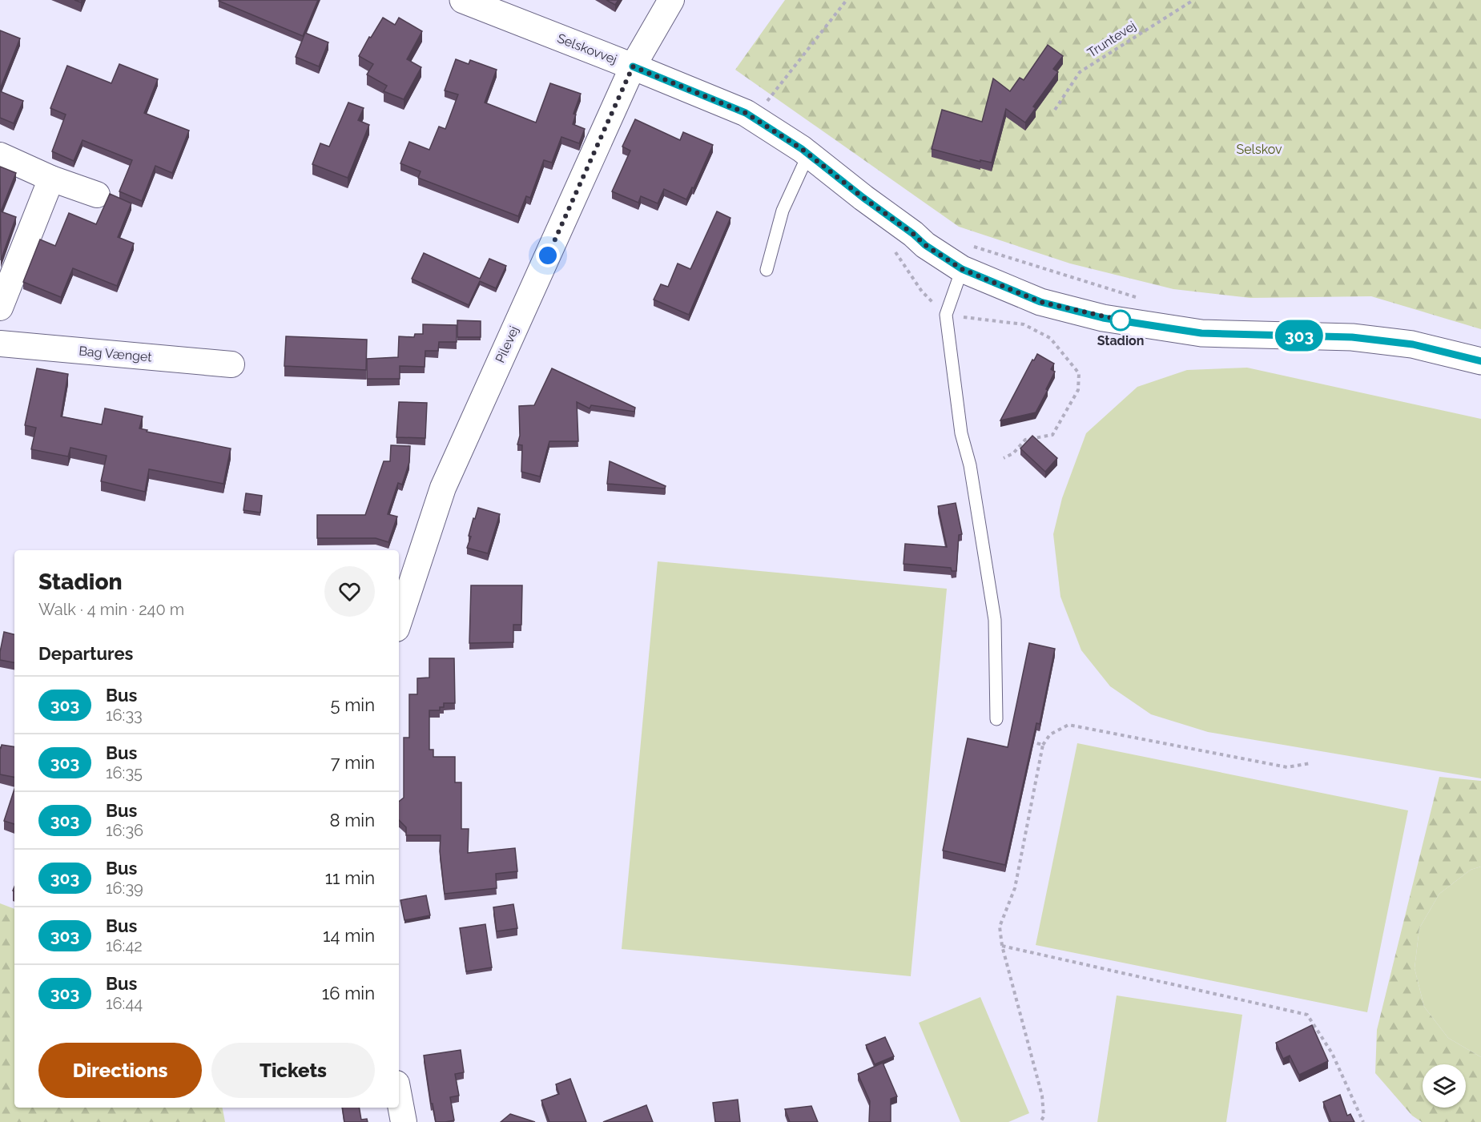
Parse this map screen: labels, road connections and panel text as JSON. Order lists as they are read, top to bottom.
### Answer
{
  "streets": {
    "street": ["Selskovvej", "Pilevej", "Bag Vænget"],
    "path": ["Truntevej"]
  },
  "crossings": [
    ["Selskovvej", "Pilevej"]
  ],
  "parks": ["Selskov"],
  "places": ["Stadion"],
  "lines": ["bus line 303"],
  "page": {
    "on_map": "303",
    "heading": [
      ["Stadion", "Walk · 4 min · 240 m"],
      "Departures"
    ],
    "list": [
      {
        "mark": "303",
        "name": "Bus",
        "note": "16:33",
        "value": "5 min"
      },
      {
        "mark": "303",
        "name": "Bus",
        "note": "16:35",
        "value": "7 min"
      },
      {
        "mark": "303",
        "name": "Bus",
        "note": "16:36",
        "value": "8 min"
      },
      {
        "mark": "303",
        "name": "Bus",
        "note": "16:39",
        "value": "11 min"
      },
      {
        "mark": "303",
        "name": "Bus",
        "note": "16:42",
        "value": "14 min"
      },
      {
        "mark": "303",
        "name": "Bus",
        "note": "16:44",
        "value": "16 min"
      }
    ],
    "buttons": ["Directions", "Tickets"]
  }
}
